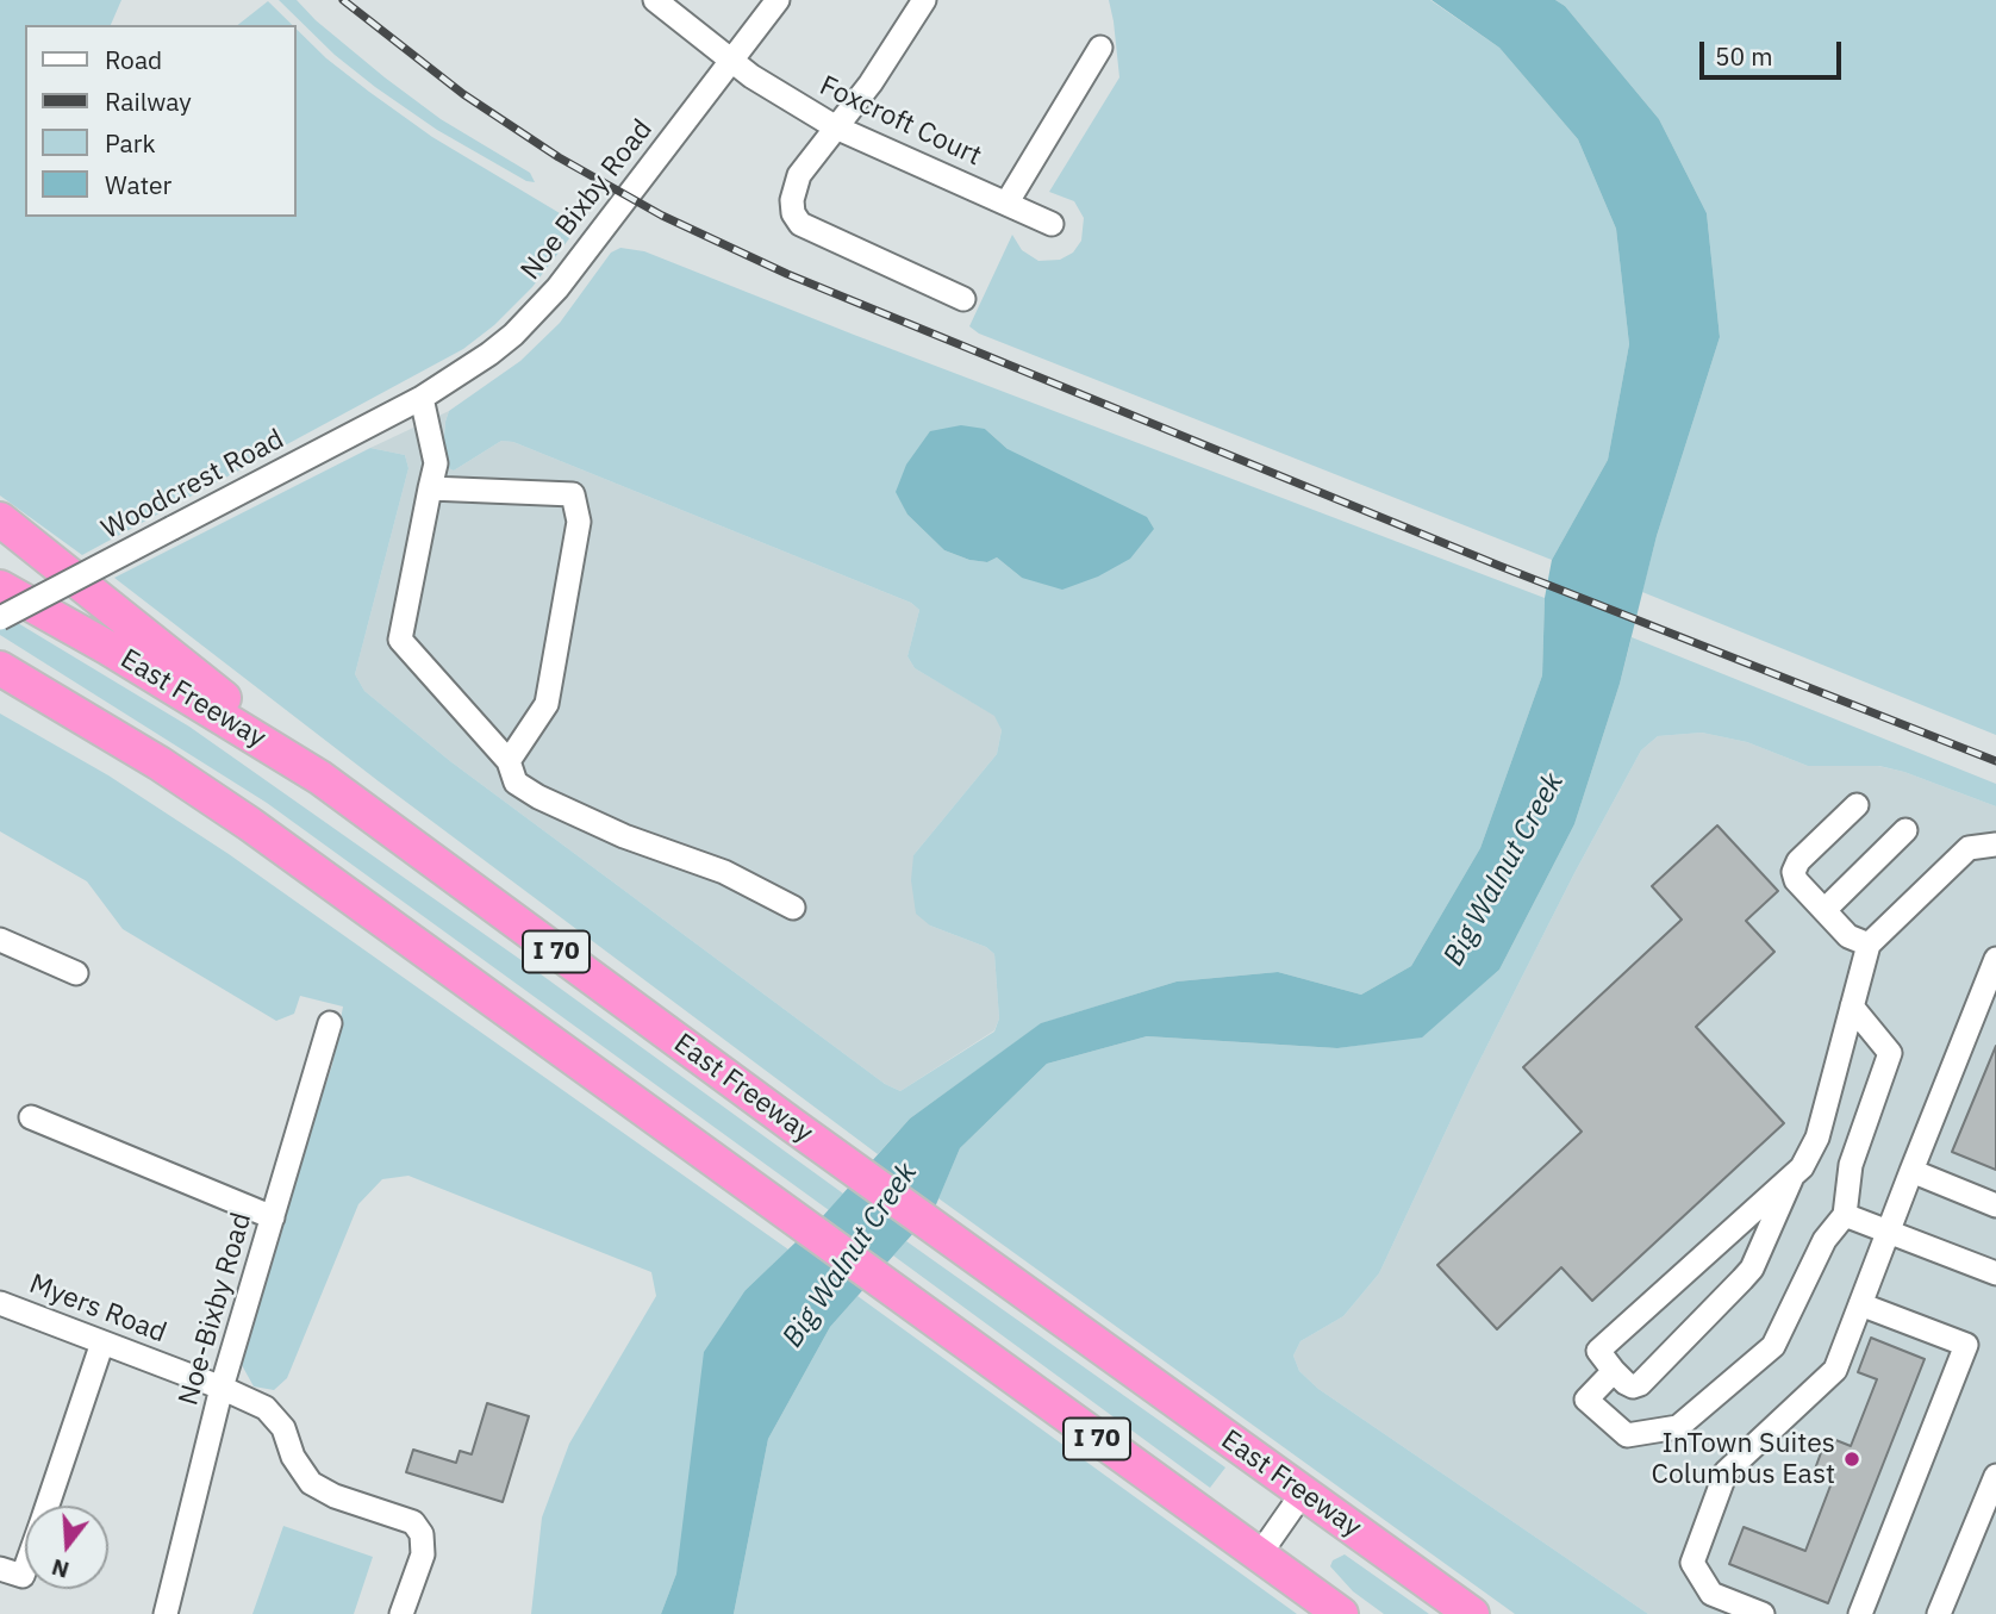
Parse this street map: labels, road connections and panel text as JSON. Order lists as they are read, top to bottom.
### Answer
{
  "streets": {
    "highway": ["East Freeway", "I 70"],
    "street": [
      "Foxcroft Court",
      "Noe Bixby Road",
      "Woodcrest Road",
      "Myers Road",
      "Noe-Bixby Road"
    ]
  },
  "crossings": [
    ["Foxcroft Court", "Noe Bixby Road"],
    ["Noe Bixby Road", "Woodcrest Road"],
    ["Myers Road", "Noe-Bixby Road"]
  ],
  "water": ["Big Walnut Creek"],
  "places": ["InTown Suites Columbus East"],
  "legend": [
    "Road",
    "Railway",
    "Park",
    "Water"
  ],
  "scale_bar": "50 m",
  "north": "bottom"
}
